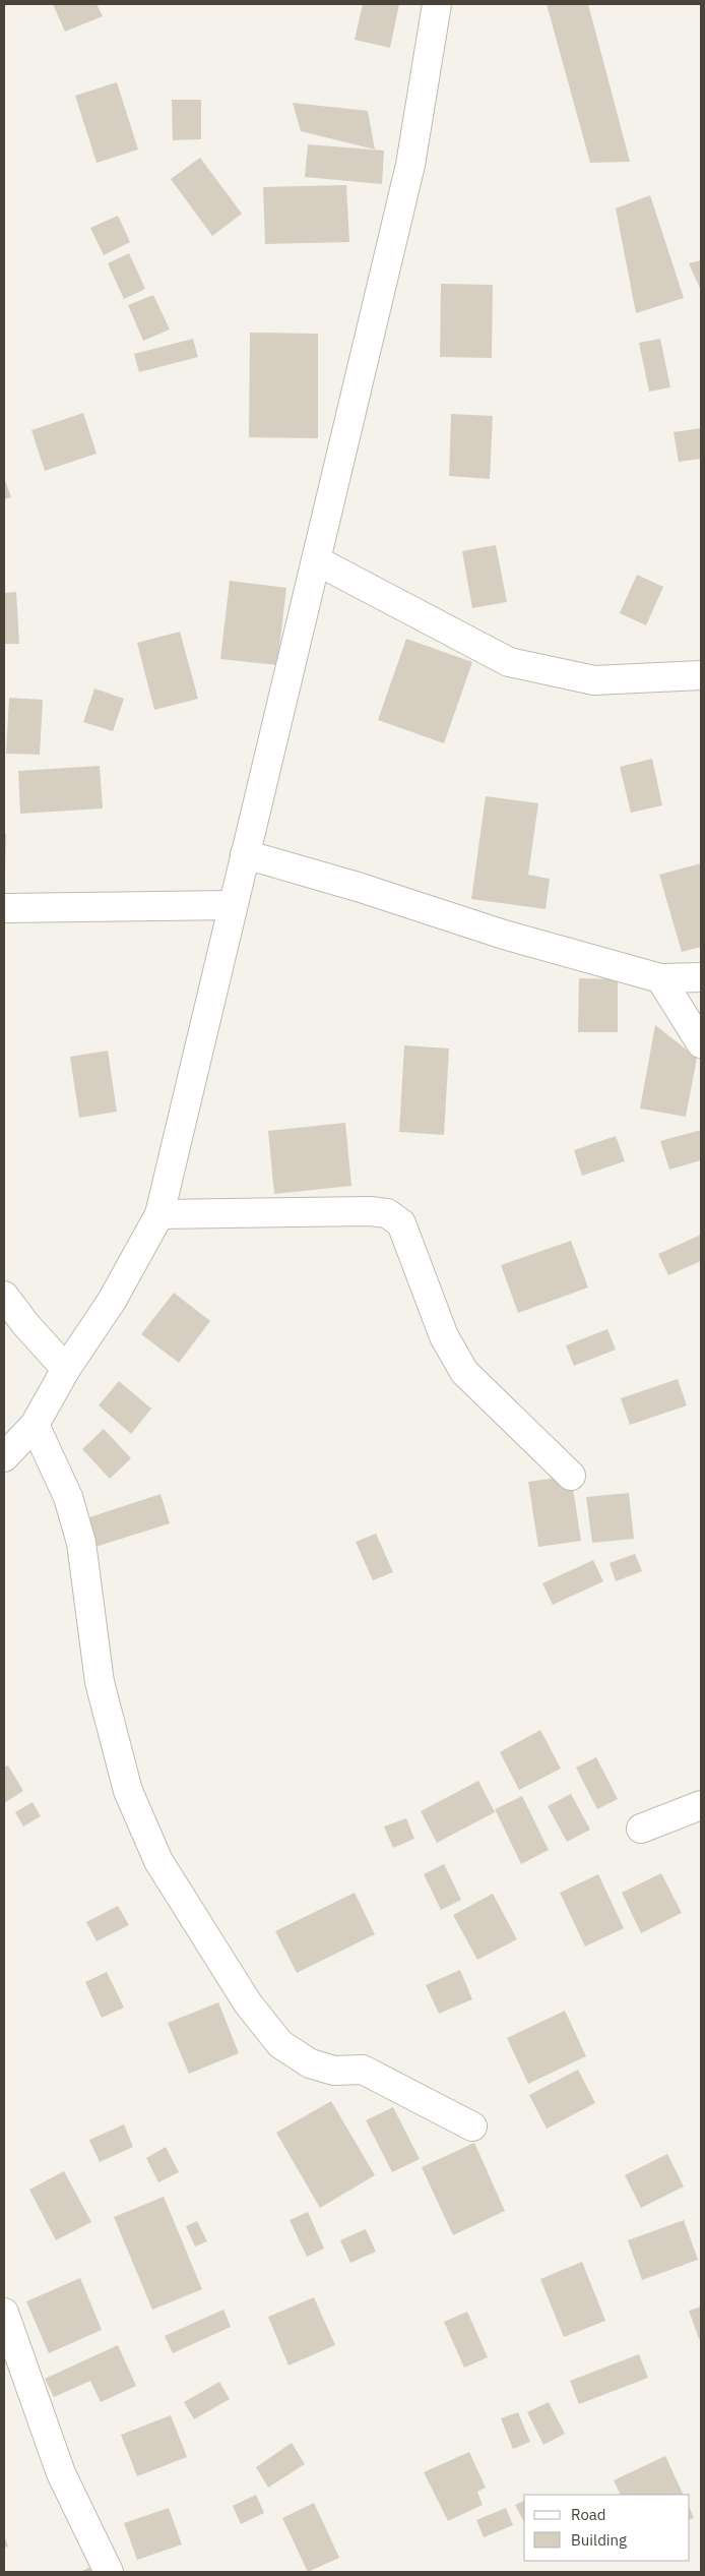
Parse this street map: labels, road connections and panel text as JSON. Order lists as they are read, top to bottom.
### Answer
{
  "legend": ["Road", "Building"]
}
